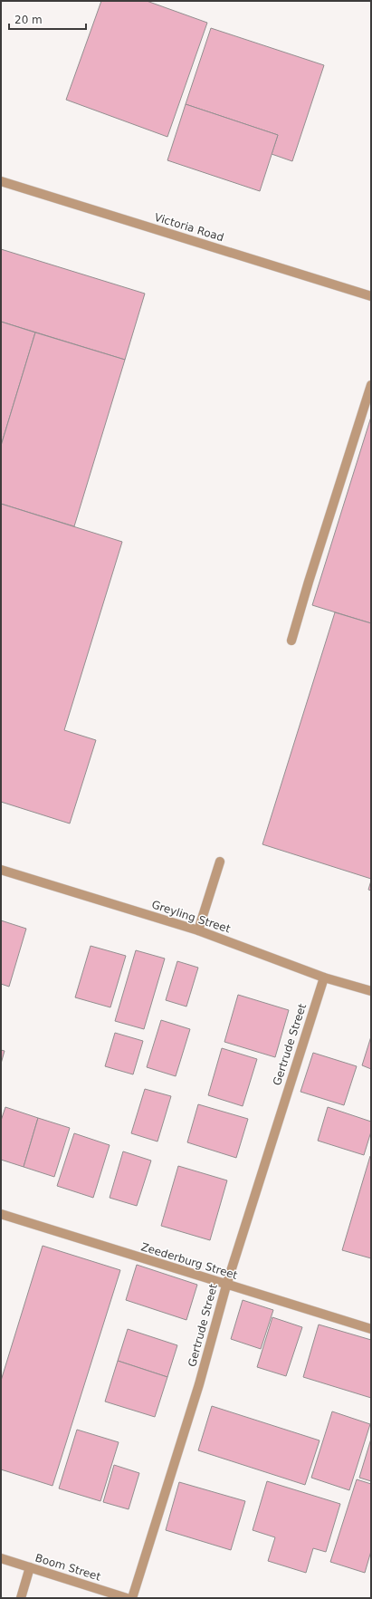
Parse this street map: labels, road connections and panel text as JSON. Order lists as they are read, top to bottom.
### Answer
{
  "streets": {
    "street": [
      "Victoria Road",
      "Greyling Street",
      "Gertrude Street",
      "Zeederburg Street",
      "Boom Street"
    ]
  },
  "crossings": [
    ["Greyling Street", "Gertrude Street"],
    ["Gertrude Street", "Zeederburg Street"]
  ],
  "scale_bar": "20 m"
}
